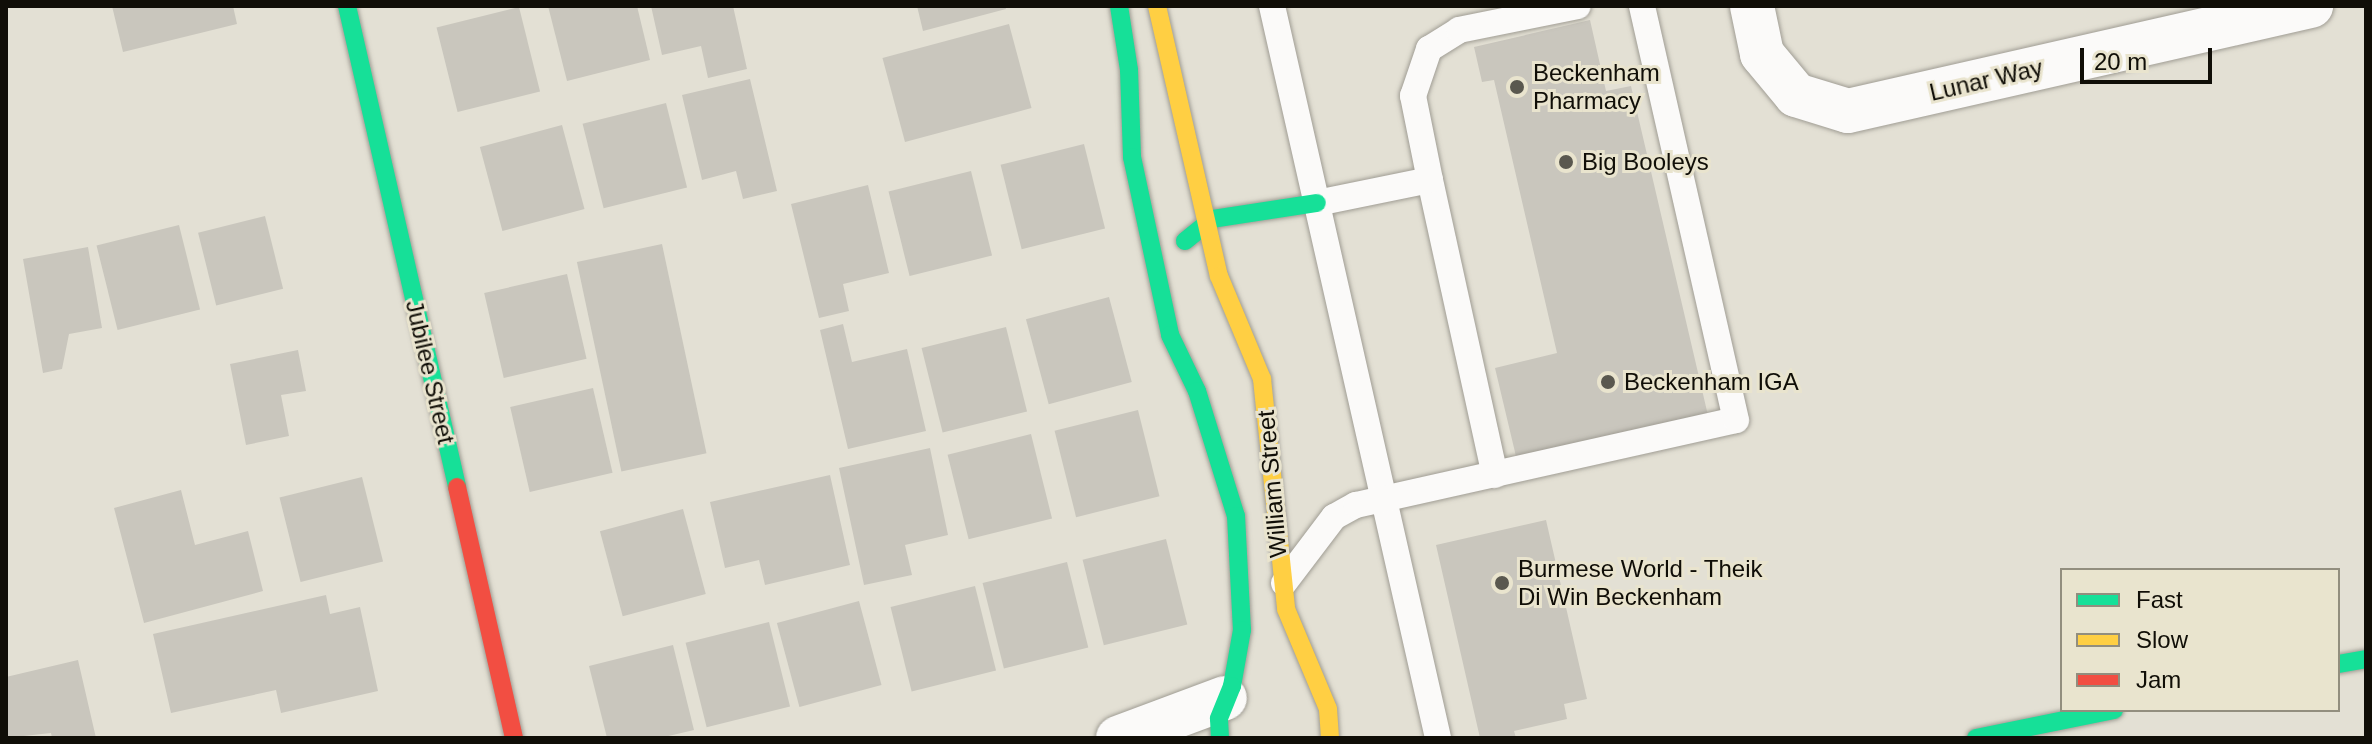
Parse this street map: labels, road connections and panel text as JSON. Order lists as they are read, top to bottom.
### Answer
{
  "streets": {
    "main road": ["Jubilee Street", "William Street"],
    "street": ["Lunar Way"]
  },
  "places": [
    "Beckenham Pharmacy",
    "Big Booleys",
    "Beckenham IGA",
    "Burmese World - Theik Di Win Beckenham"
  ],
  "legend": ["Fast", "Slow", "Jam"],
  "scale_bar": "20 m"
}
